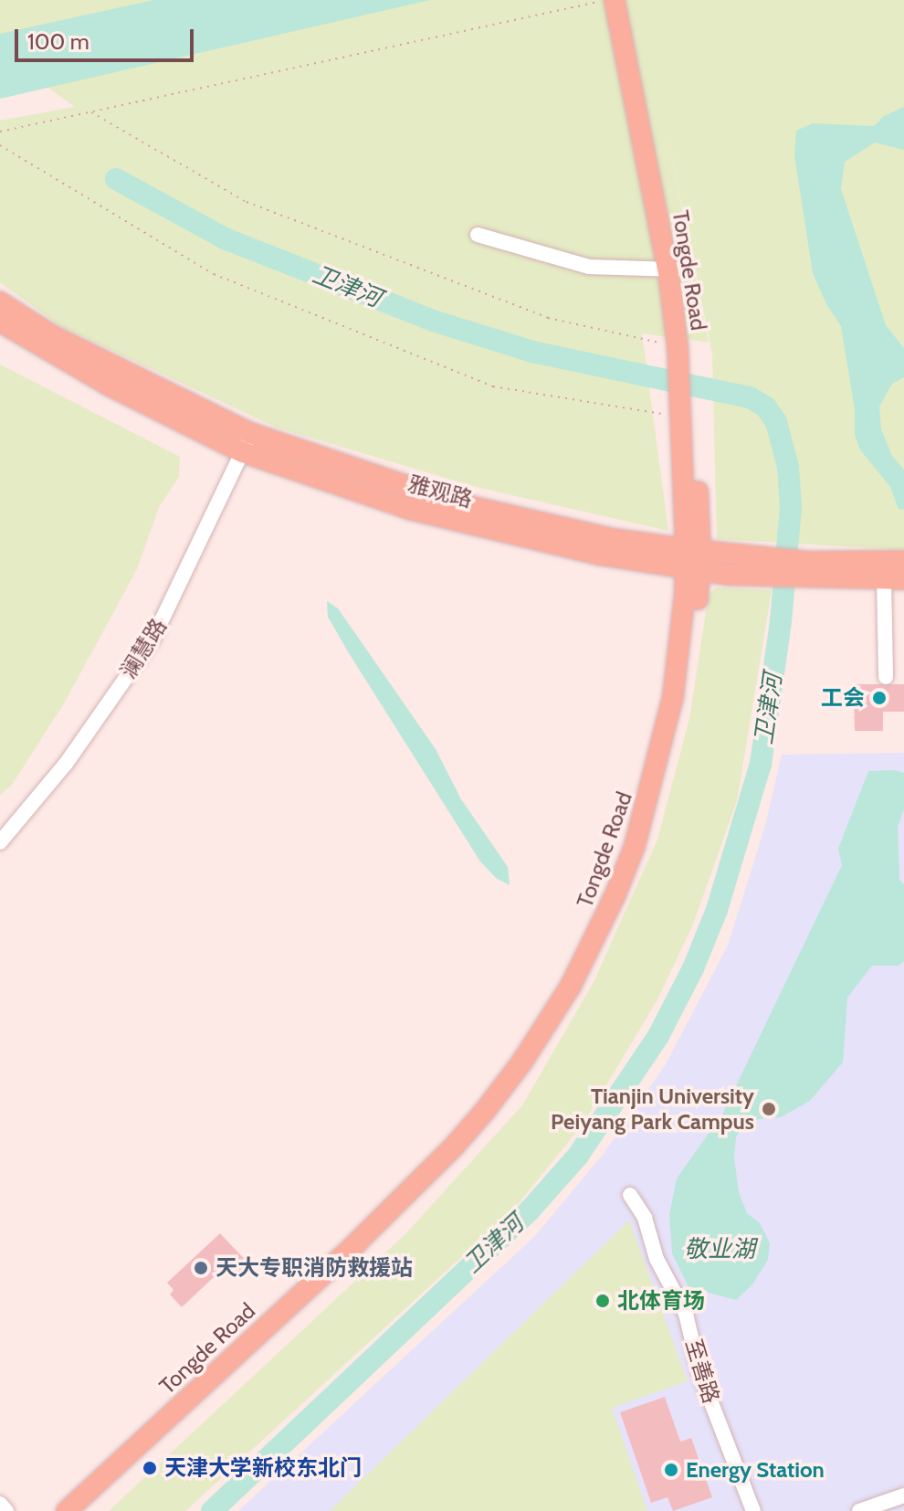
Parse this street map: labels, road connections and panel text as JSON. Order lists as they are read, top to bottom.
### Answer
{
  "streets": {
    "main road": ["Tongde Road", "雅观路"],
    "street": ["澜慧路", "至善路"]
  },
  "crossings": [
    ["Tongde Road", "雅观路"],
    ["雅观路", "澜慧路"]
  ],
  "water": ["卫津河", "敬业湖"],
  "places": [
    "工会",
    "Tianjin University Peiyang Park Campus",
    "天大专职消防救援站",
    "北体育场",
    "天津大学新校东北门",
    "Energy Station"
  ],
  "scale_bar": "100 m"
}
